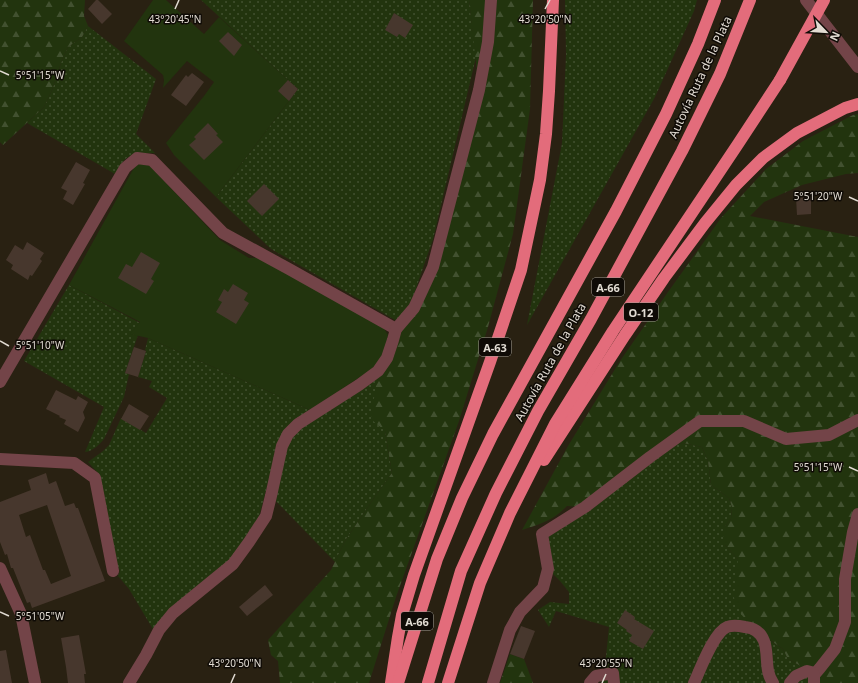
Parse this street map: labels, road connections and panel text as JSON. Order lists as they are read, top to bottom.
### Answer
{
  "streets": {
    "highway": [
      "Autovía Ruta de la Plata",
      "A-66",
      "O-12",
      "A-63"
    ]
  },
  "north": "bottom right",
  "coordinates": [
    "43°20'45\"N",
    "43°20'50\"N",
    "5°51'15\"W",
    "5°51'20\"W",
    "5°51'10\"W",
    "5°51'05\"W",
    "43°20'55\"N"
  ]
}
